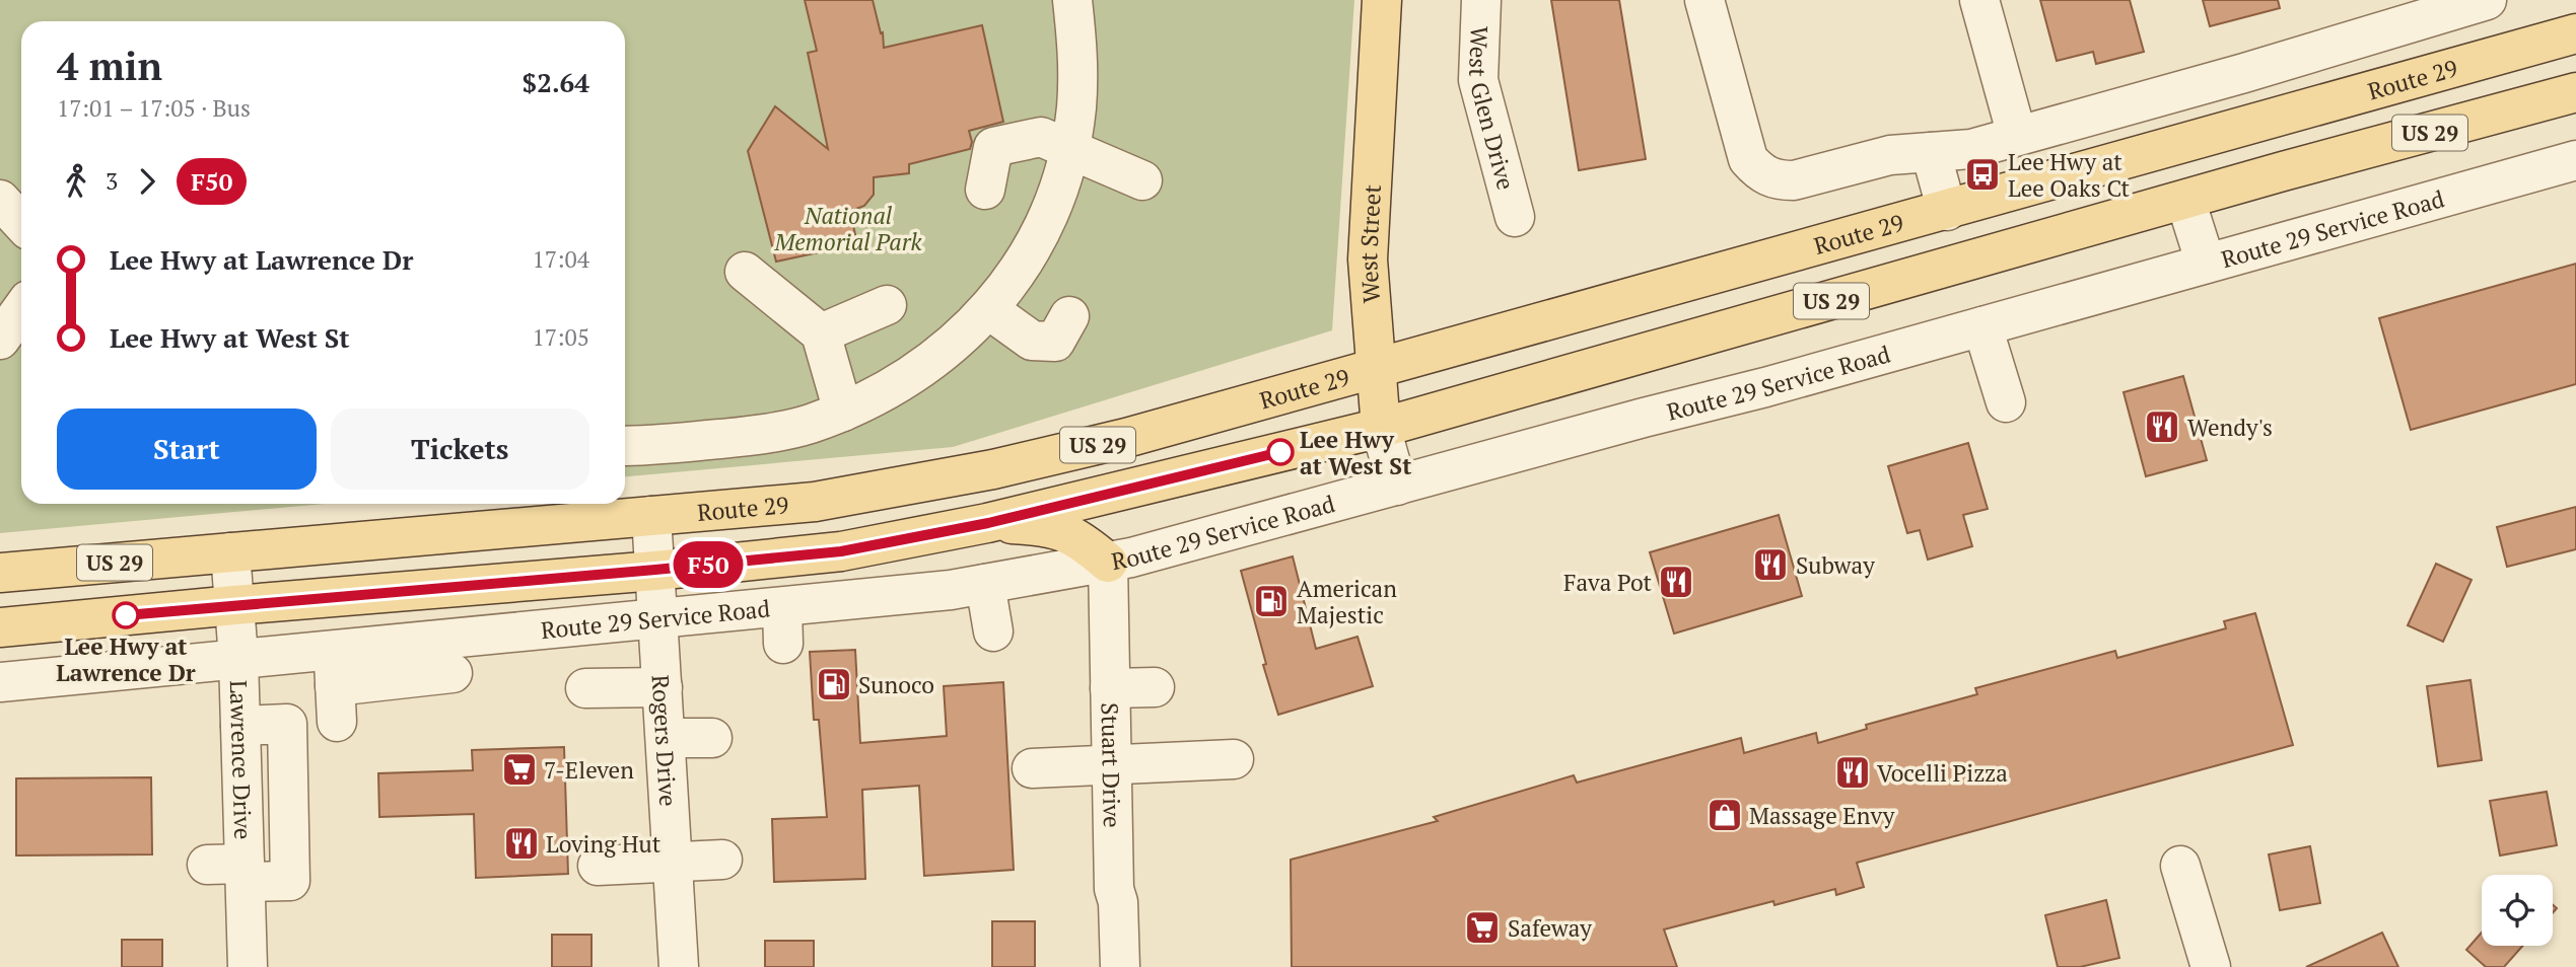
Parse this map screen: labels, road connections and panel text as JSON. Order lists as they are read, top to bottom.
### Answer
{
  "streets": {
    "main road": ["Route 29", "US 29", "West Street"],
    "street": [
      "West Glen Drive",
      "Route 29 Service Road",
      "Rogers Drive",
      "Lawrence Drive",
      "Stuart Drive"
    ]
  },
  "crossings": [
    ["Route 29", "West Street"],
    ["Route 29", "Rogers Drive"],
    ["Route 29", "Lawrence Drive"],
    ["US 29", "West Street"],
    ["US 29", "Rogers Drive"],
    ["US 29", "Lawrence Drive"],
    ["Route 29 Service Road", "West Street"],
    ["Route 29 Service Road", "Rogers Drive"],
    ["Route 29 Service Road", "Lawrence Drive"],
    ["Route 29 Service Road", "Stuart Drive"]
  ],
  "parks": ["National Memorial Park"],
  "places": {
    "bus stop": ["Lee Hwy at Lee Oaks Ct"],
    "restaurant": [
      "Wendy's",
      "Subway",
      "Fava Pot",
      "Vocelli Pizza",
      "Loving Hut"
    ],
    "other": ["Lee Hwy at West St", "Lee Hwy at Lawrence Dr"],
    "fuel station": ["American Majestic", "Sunoco"],
    "supermarket": ["7-Eleven", "Safeway"],
    "shop": ["Massage Envy"]
  },
  "lines": ["bus line F50"],
  "page": {
    "on_map": "F50",
    "heading": ["4 min", "17:01 – 17:05 · Bus", "$2.64"],
    "legs": ["3", "F50"],
    "list": [
      {
        "name": "Lee Hwy at Lawrence Dr",
        "value": "17:04"
      },
      {
        "name": "Lee Hwy at West St",
        "value": "17:05"
      }
    ],
    "buttons": ["Start", "Tickets"]
  }
}
